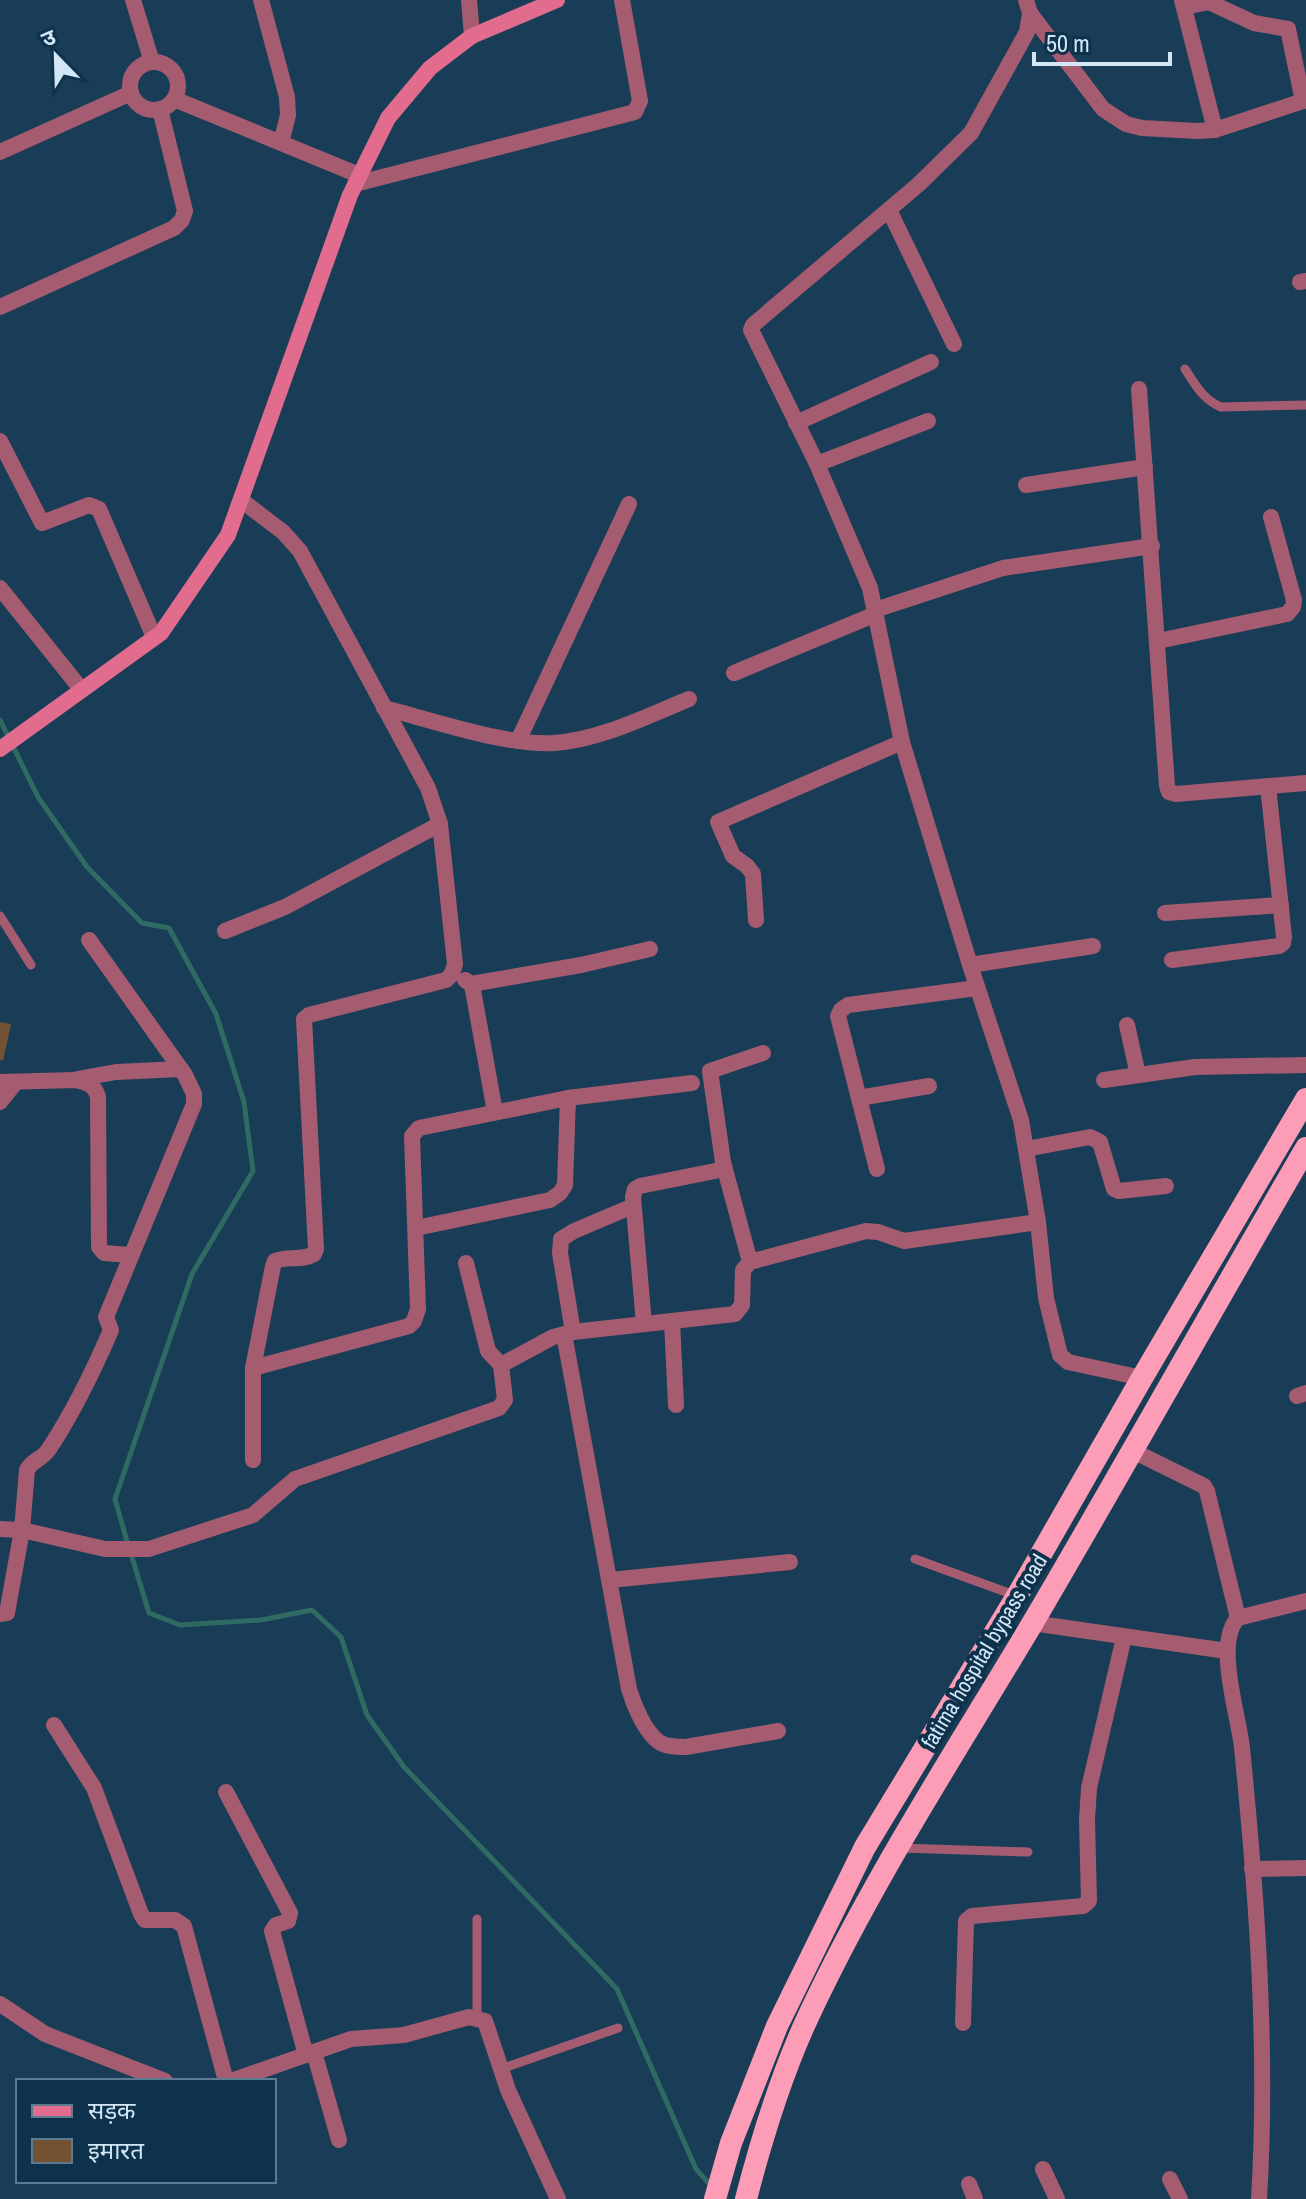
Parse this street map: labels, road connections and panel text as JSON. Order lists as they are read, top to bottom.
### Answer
{
  "streets": {
    "highway": ["fatima hospital bypass road"]
  },
  "legend": ["सड़क", "इमारत"],
  "scale_bar": "50 m",
  "north": "top left"
}
